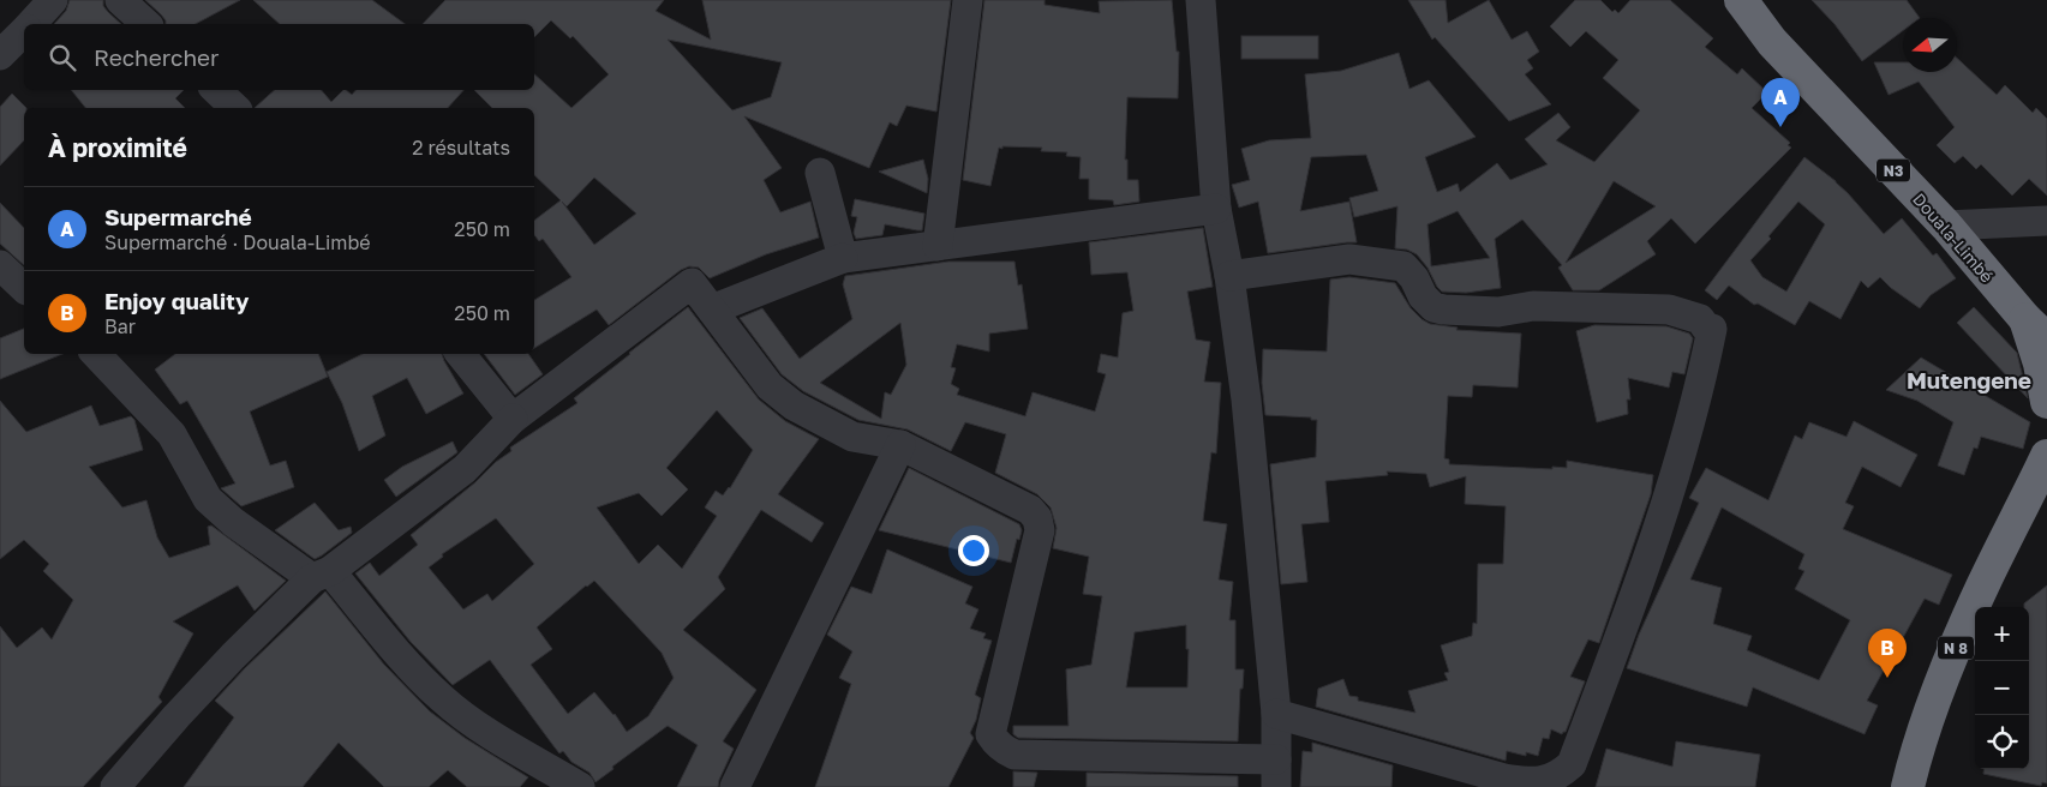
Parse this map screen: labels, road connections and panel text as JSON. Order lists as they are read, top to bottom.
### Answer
{
  "streets": {
    "highway": ["N3", "Douala-Limbé", "N 8"]
  },
  "districts": ["Mutengene"],
  "north": "left",
  "page": {
    "search": "Rechercher",
    "pins": ["A", "B"],
    "heading": ["À proximité", "2 résultats"],
    "list": [
      {
        "mark": "A",
        "name": "Supermarché",
        "note": "Supermarché · Douala-Limbé",
        "value": "250 m"
      },
      {
        "mark": "B",
        "name": "Enjoy quality",
        "note": "Bar",
        "value": "250 m"
      }
    ],
    "map_buttons": ["+", "−"]
  }
}
